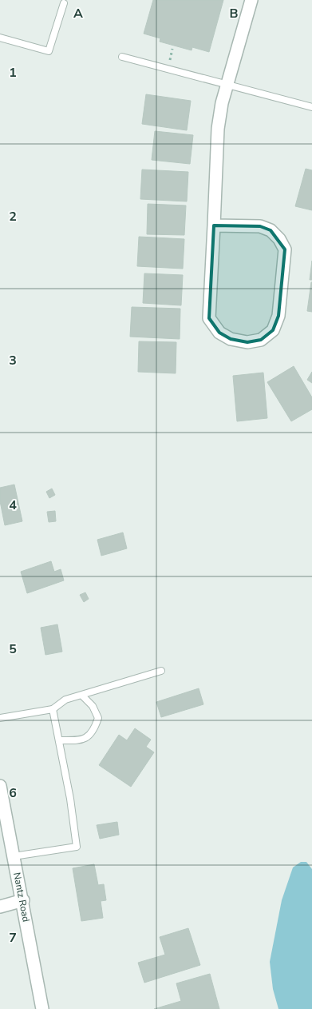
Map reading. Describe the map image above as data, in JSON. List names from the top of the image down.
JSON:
{
  "streets": {
    "street": ["Nantz Road"]
  },
  "grid": {
    "columns": ["A", "B"],
    "rows": [
      "1",
      "2",
      "3",
      "4",
      "5",
      "6",
      "7"
    ]
  }
}
